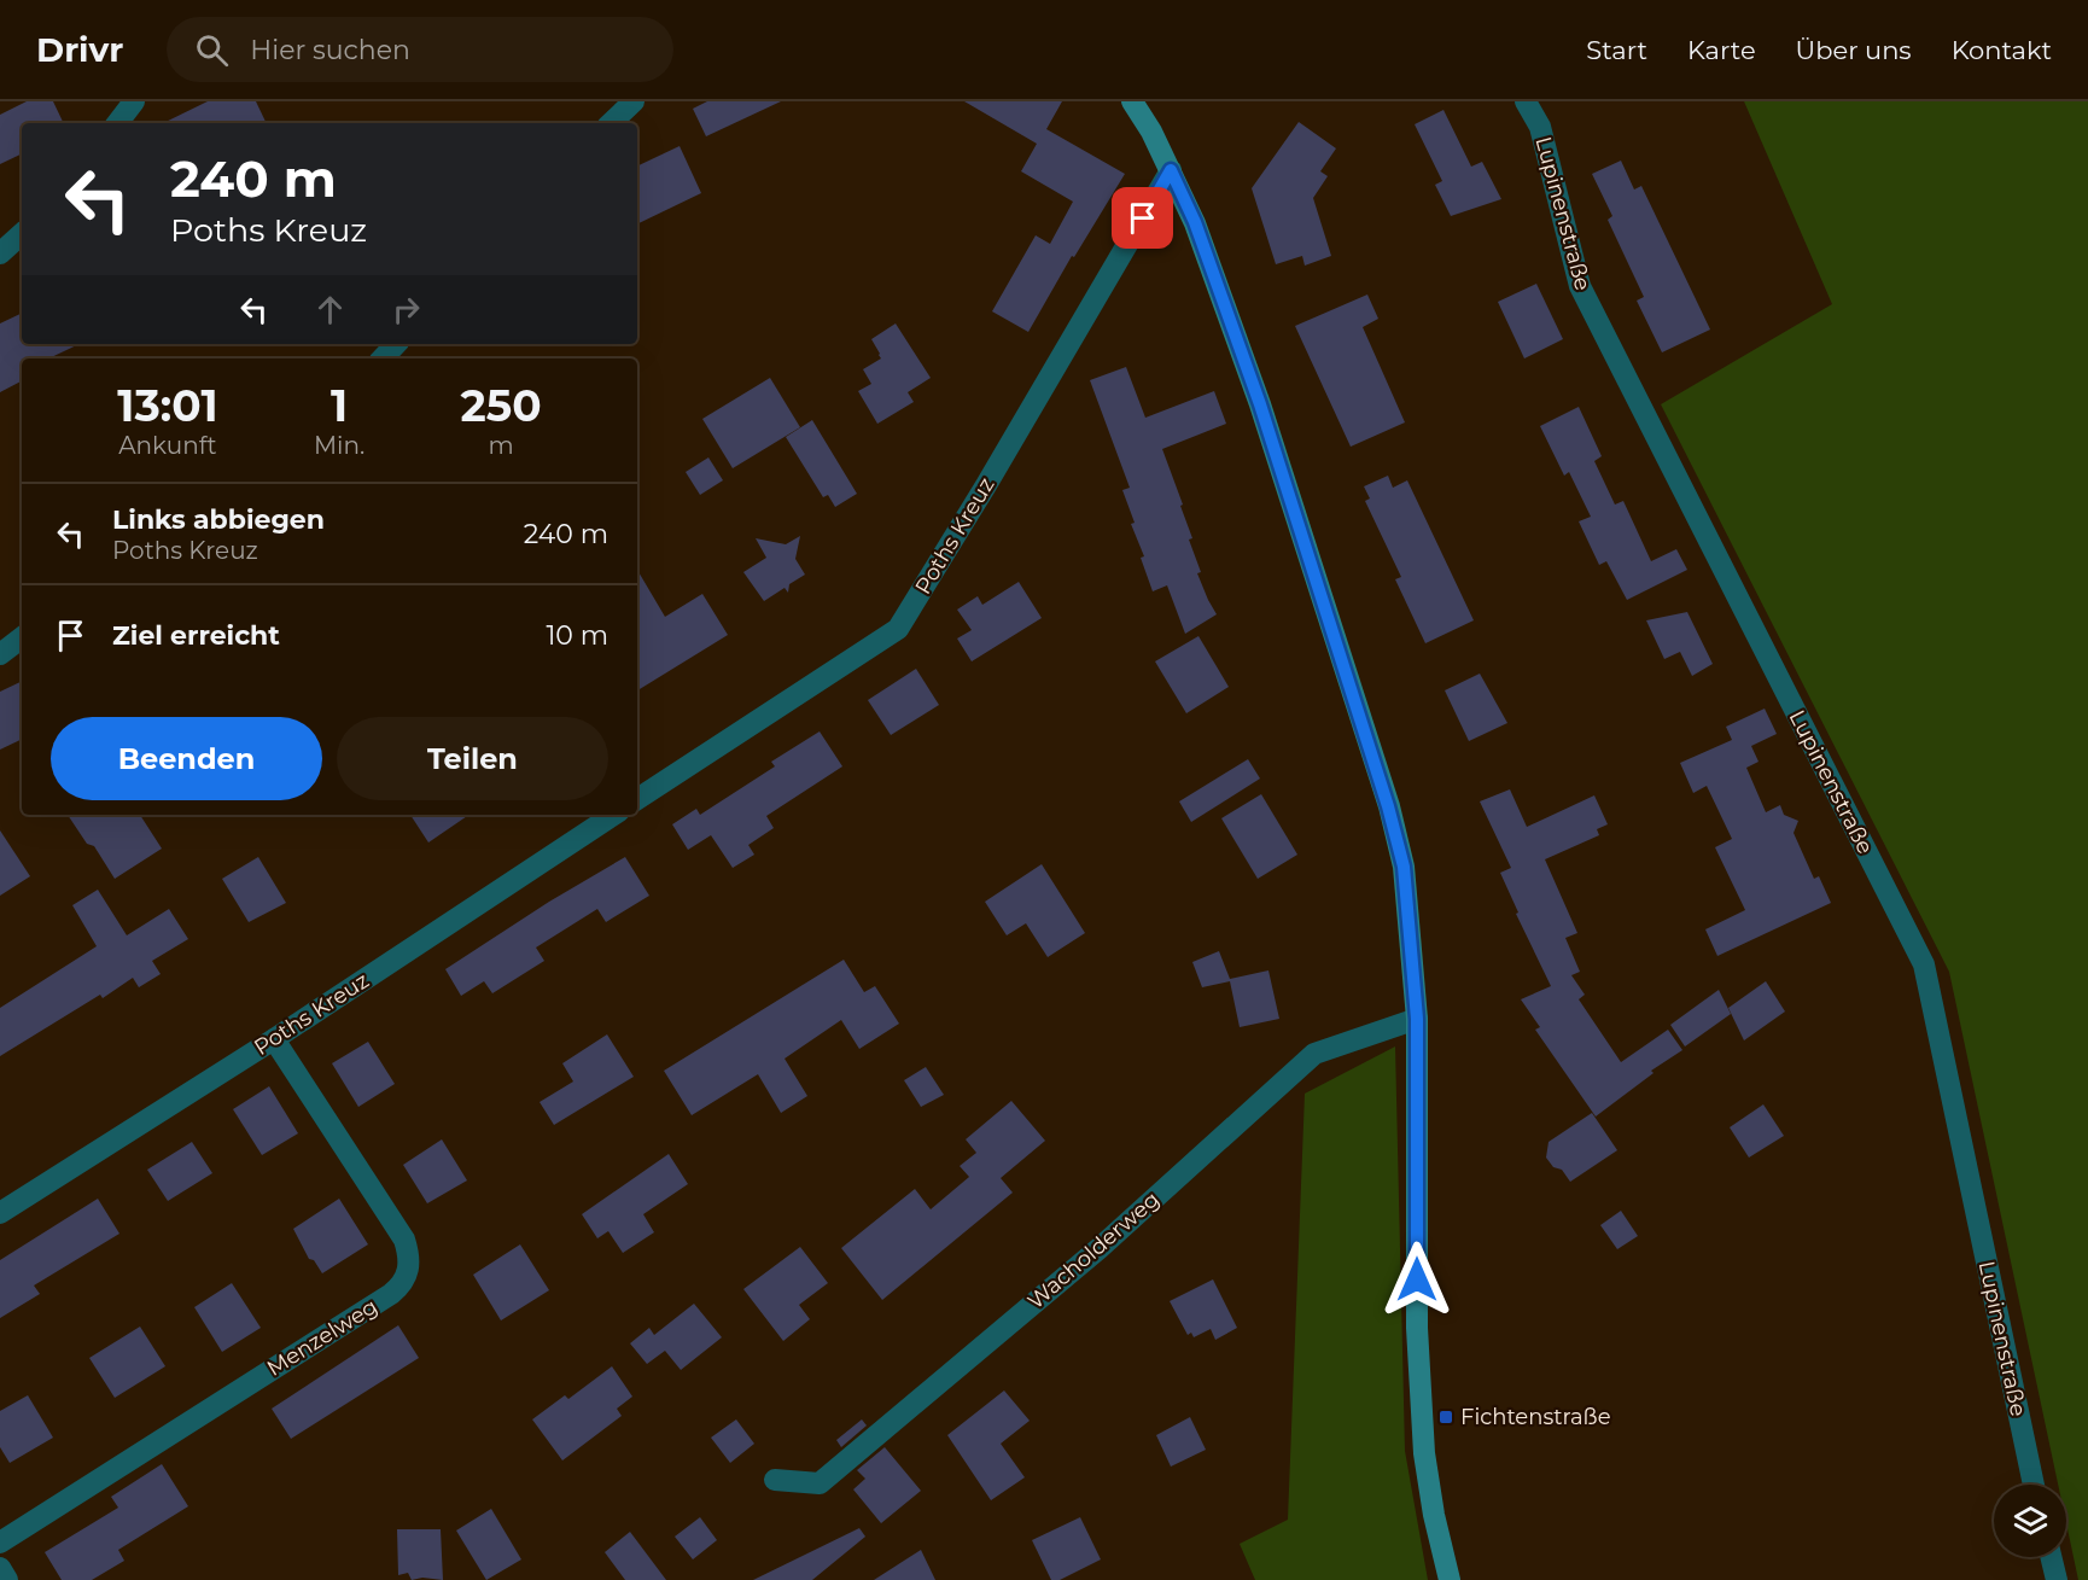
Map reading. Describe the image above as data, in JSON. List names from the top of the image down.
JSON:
{
  "streets": {
    "street": [
      "Lupinenstraße",
      "Poths Kreuz",
      "Wacholderweg",
      "Menzelweg"
    ]
  },
  "crossings": [
    ["Poths Kreuz", "Menzelweg"]
  ],
  "places": {
    "transit": ["Fichtenstraße"]
  },
  "page": {
    "header": "Drivr",
    "search": "Hier suchen",
    "nav": [
      "Start",
      "Karte",
      "Über uns",
      "Kontakt"
    ],
    "turn": ["240 m", "Poths Kreuz"],
    "eta": [
      "13:01",
      "Ankunft",
      "1",
      "Min.",
      "250",
      "m"
    ],
    "list": [
      {
        "name": "Links abbiegen",
        "note": "Poths Kreuz",
        "value": "240 m"
      },
      {
        "name": "Ziel erreicht",
        "value": "10 m"
      }
    ],
    "buttons": ["Beenden", "Teilen"]
  }
}
